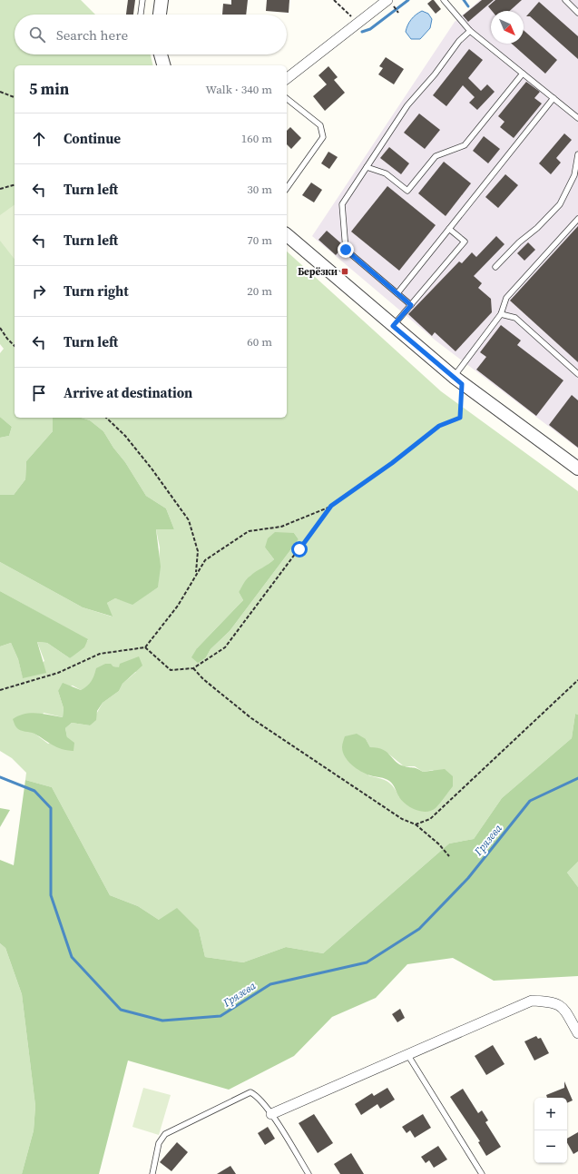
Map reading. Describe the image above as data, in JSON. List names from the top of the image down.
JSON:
{
  "water": ["Грязева"],
  "places": {
    "transit": ["Берёзки"]
  },
  "north": "bottom right",
  "page": {
    "search": "Search here",
    "heading": ["5 min", "Walk · 340 m"],
    "list": [
      ["Continue", "160 m"],
      ["Turn left", "30 m"],
      ["Turn left", "70 m"],
      ["Turn right", "20 m"],
      ["Turn left", "60 m"],
      "Arrive at destination"
    ],
    "map_buttons": ["+", "−"]
  }
}
